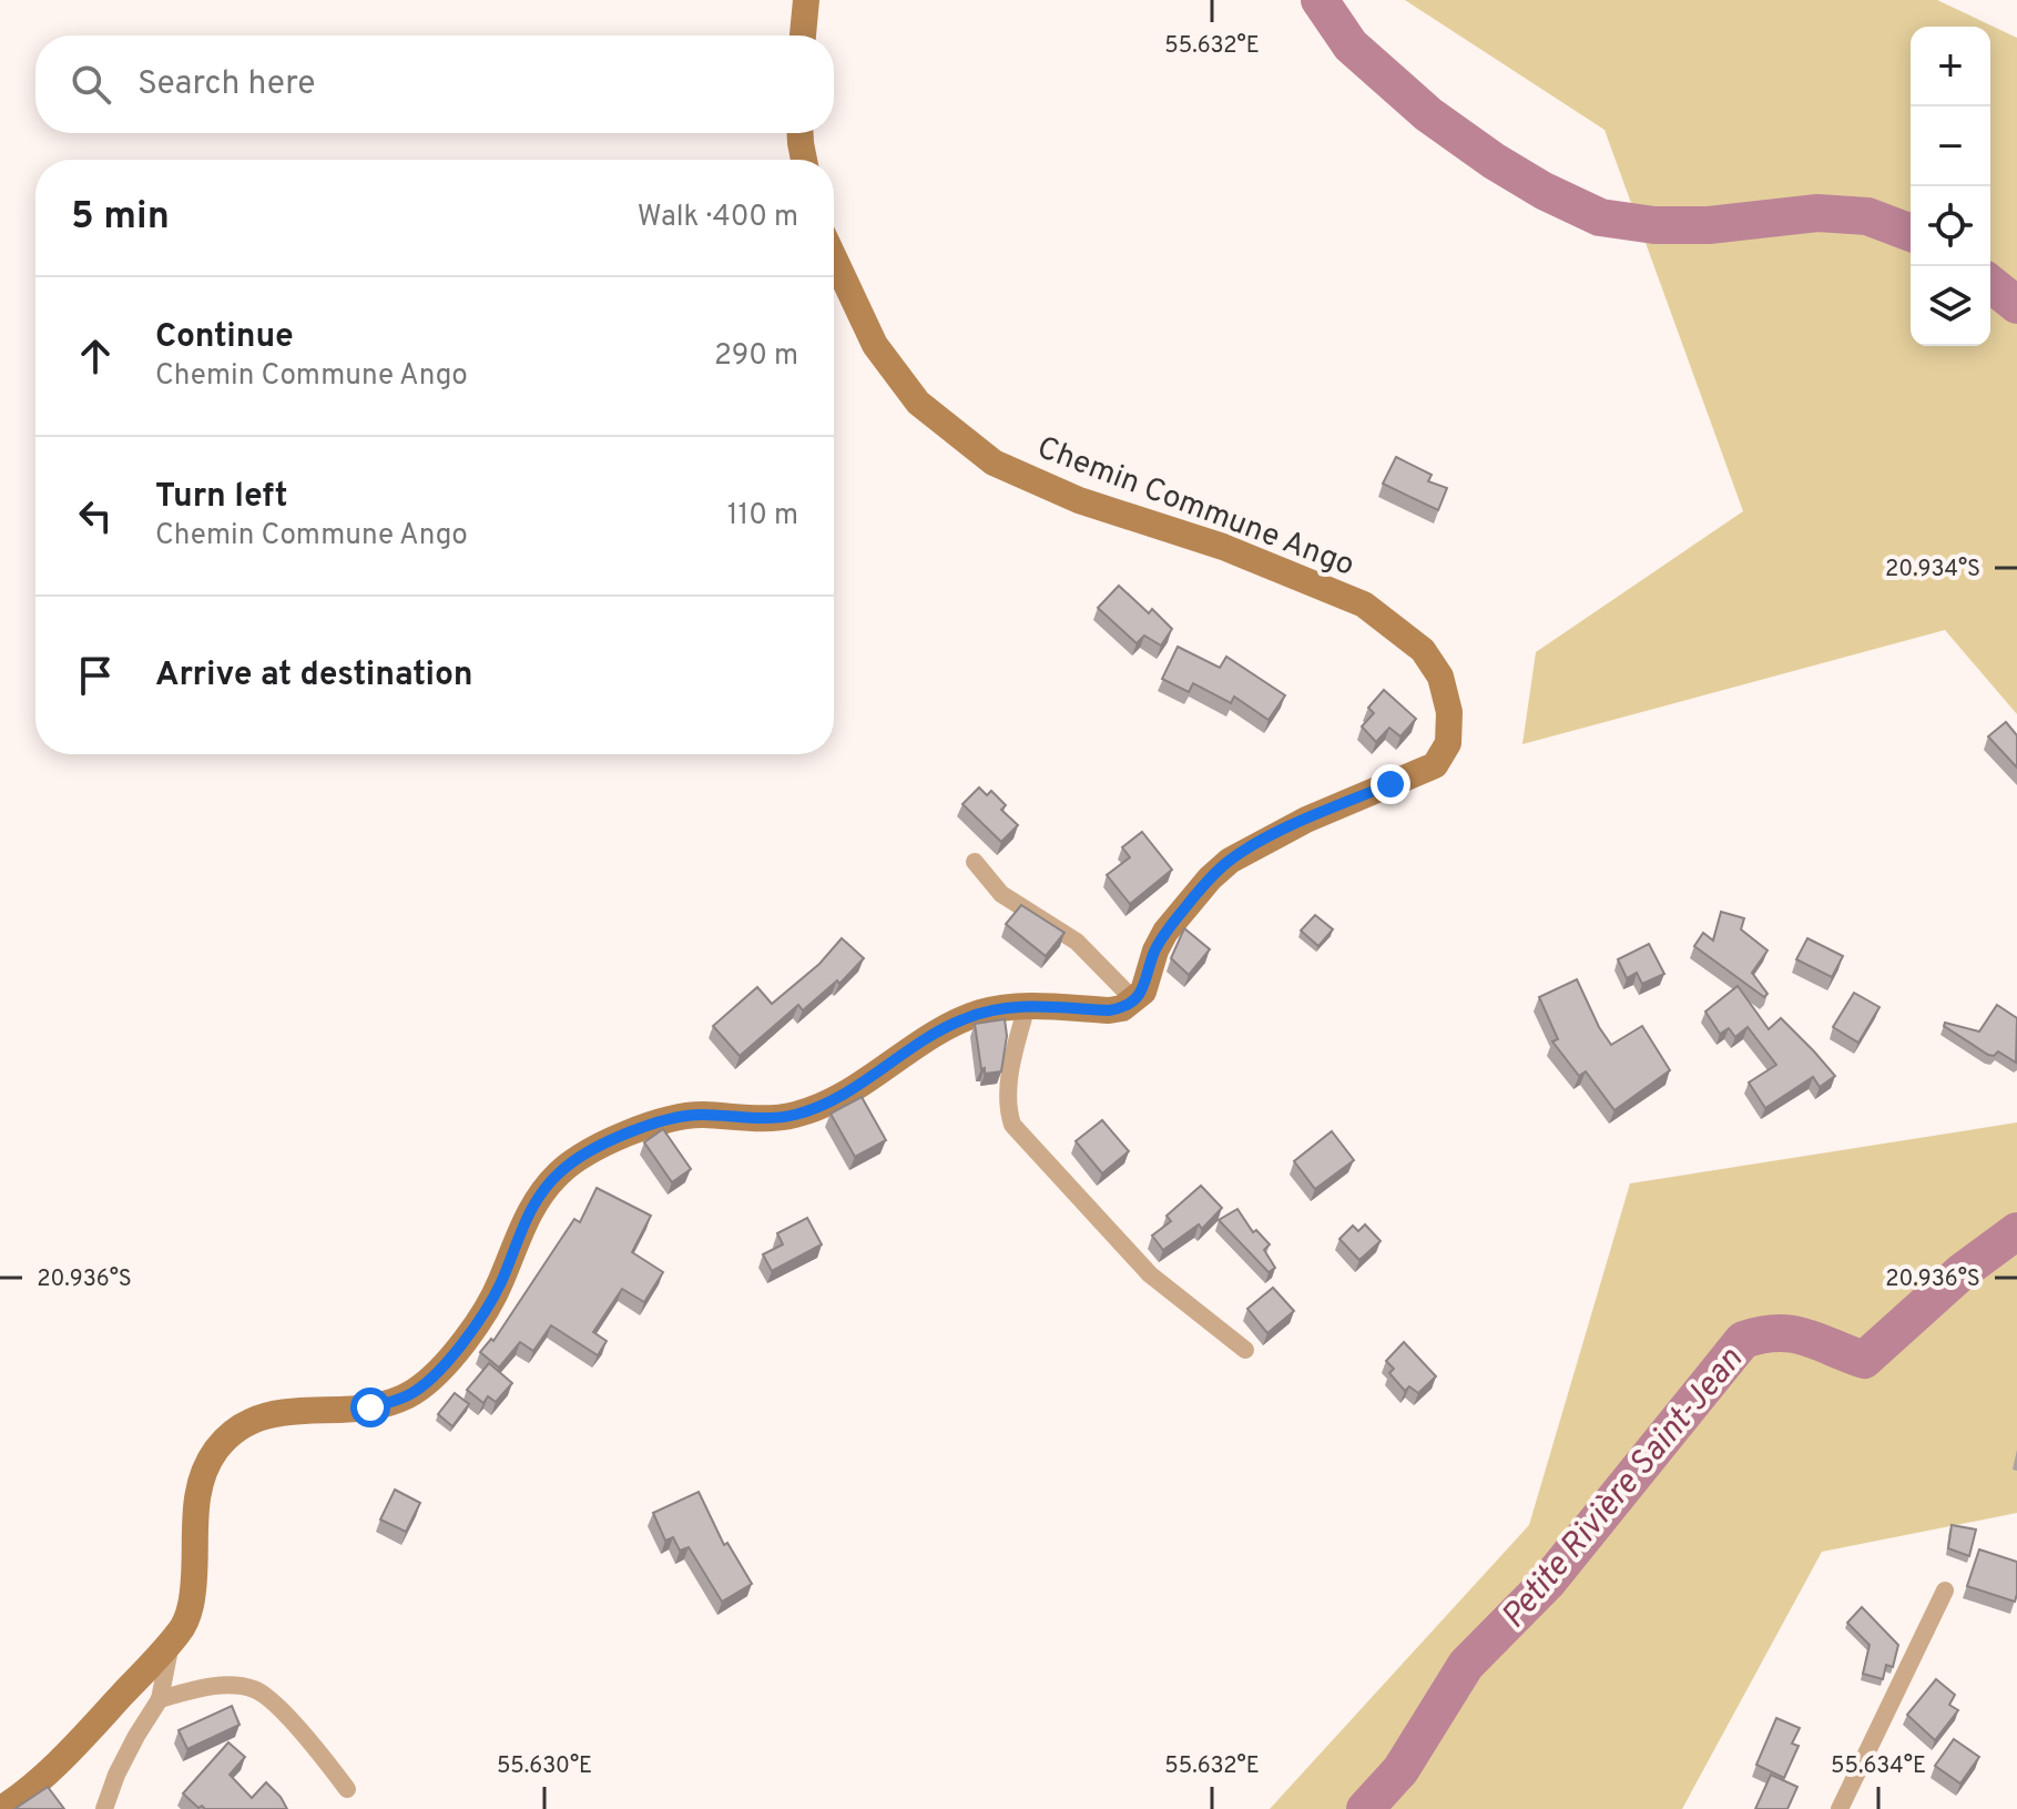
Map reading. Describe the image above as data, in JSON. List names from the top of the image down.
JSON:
{
  "streets": {
    "street": ["Chemin Commune Ango"]
  },
  "water": ["Petite Rivière Saint-Jean"],
  "page": {
    "map_buttons": ["+", "−"],
    "search": "Search here",
    "heading": ["5 min", "Walk · 400 m"],
    "list": [
      ["Continue", "Chemin Commune Ango", "290 m"],
      ["Turn left", "Chemin Commune Ango", "110 m"],
      "Arrive at destination"
    ]
  },
  "coordinates": [
    "55.632°E",
    "20.934°S",
    "20.936°S",
    "55.630°E",
    "55.634°E"
  ]
}
